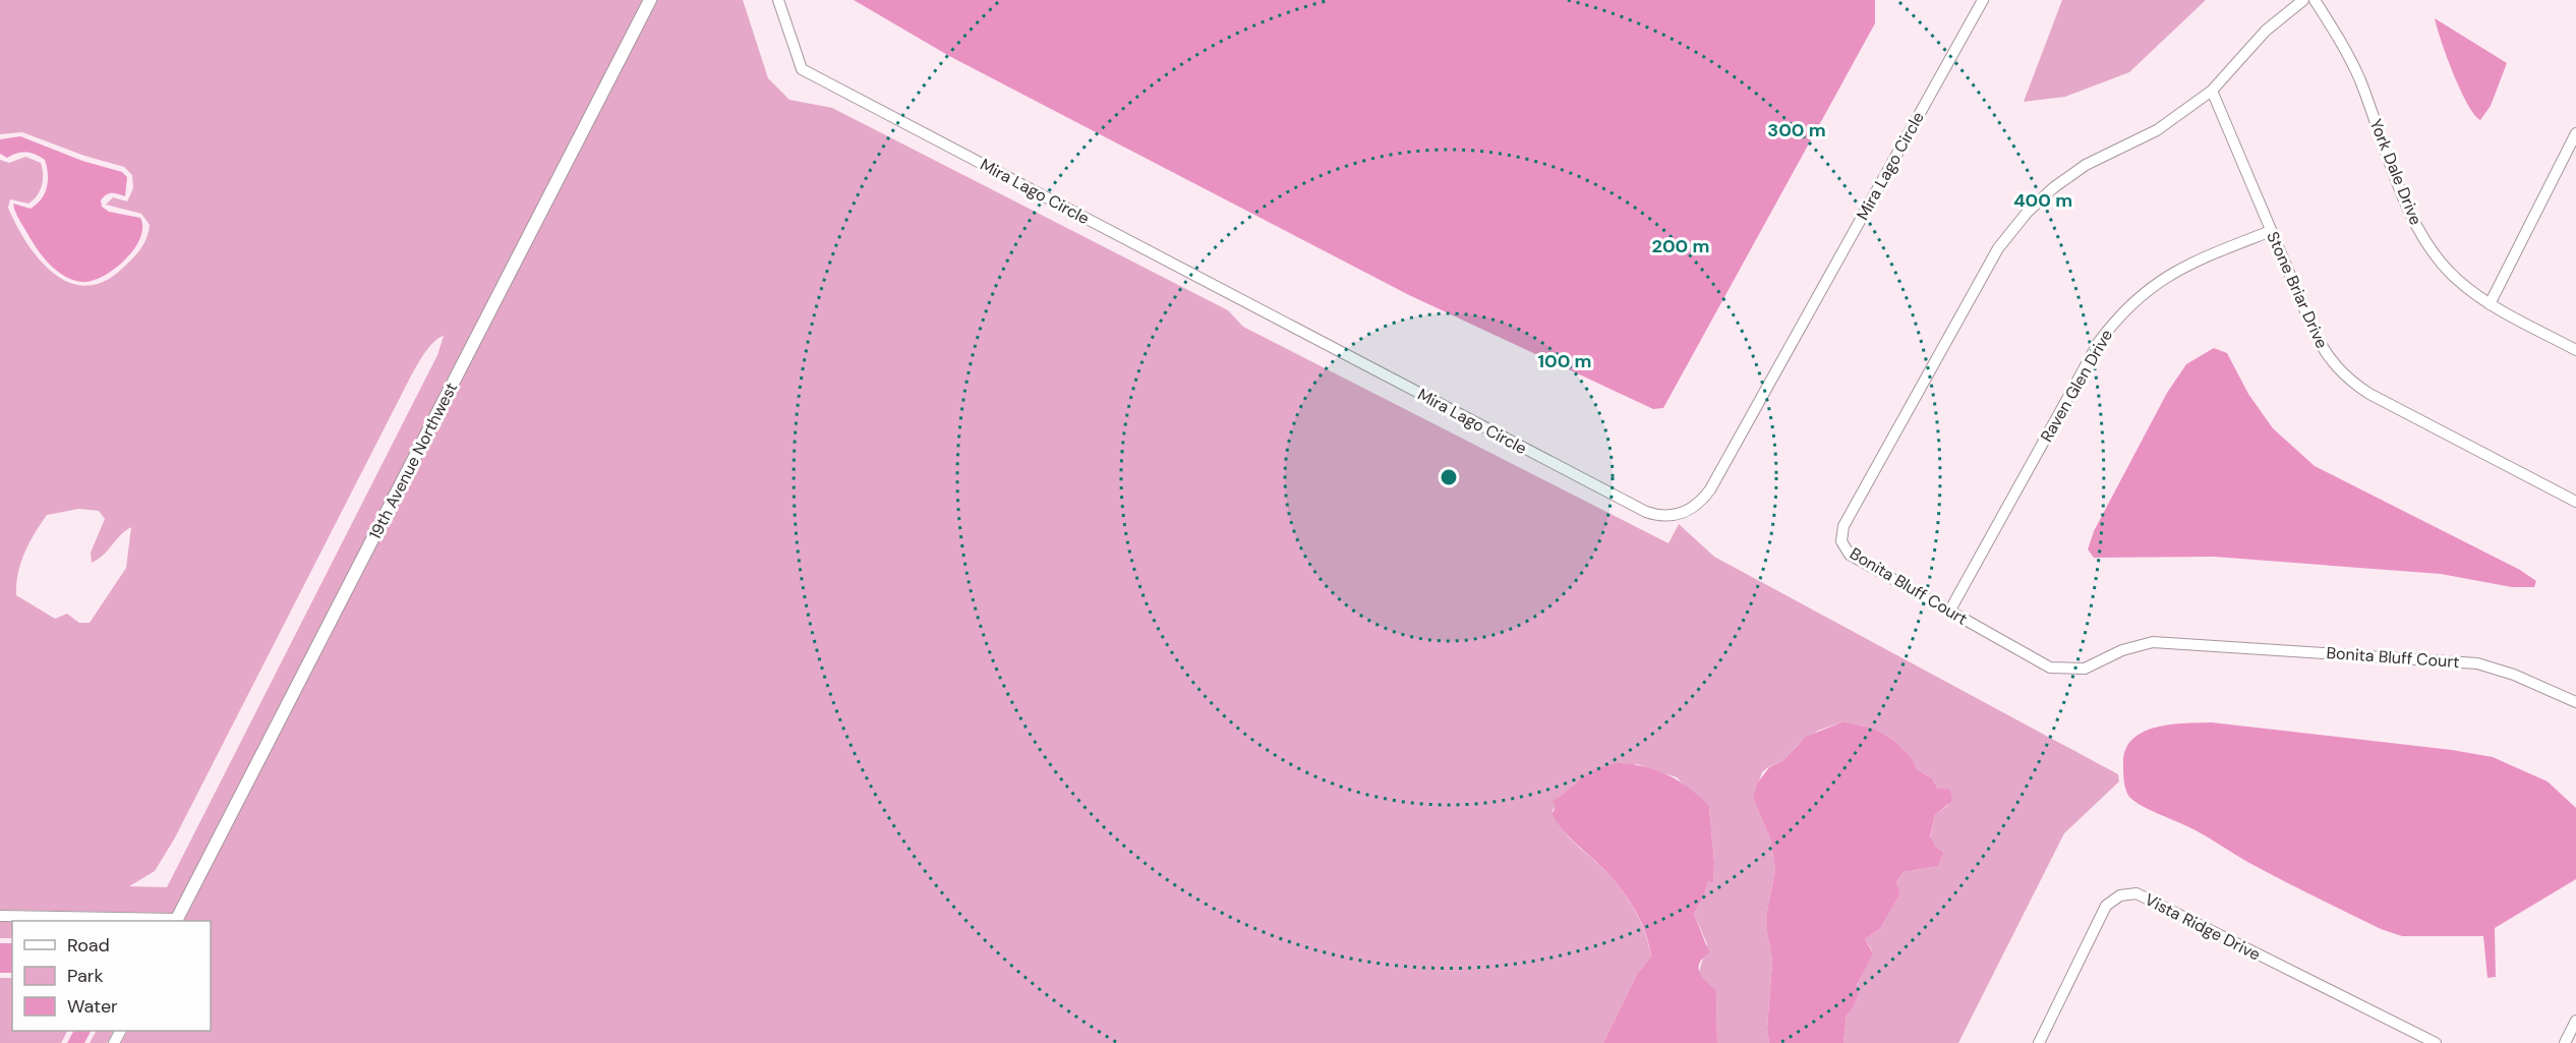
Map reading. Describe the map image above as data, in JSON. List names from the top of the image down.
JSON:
{
  "streets": {
    "street": [
      "Mira Lago Circle",
      "York Dale Drive",
      "Stone Briar Drive",
      "Raven Glen Drive",
      "19th Avenue Northwest",
      "Bonita Bluff Court",
      "Vista Ridge Drive"
    ]
  },
  "crossings": [
    ["Stone Briar Drive", "Raven Glen Drive"],
    ["Stone Briar Drive", "Bonita Bluff Court"],
    ["Raven Glen Drive", "Bonita Bluff Court"]
  ],
  "legend": ["Road", "Park", "Water"],
  "rings": [
    "300 m",
    "400 m",
    "200 m",
    "100 m"
  ]
}
